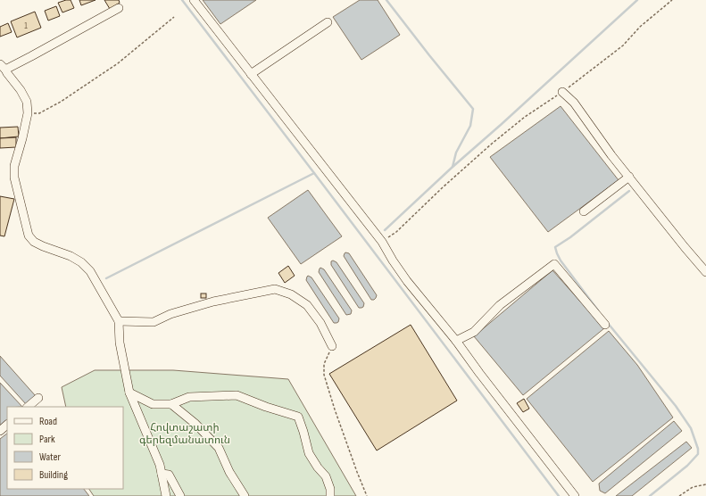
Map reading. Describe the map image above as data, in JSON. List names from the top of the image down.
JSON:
{
  "parks": ["Հովտաշատի գերեզմանատուն"],
  "house_numbers": ["1"],
  "legend": [
    "Road",
    "Park",
    "Water",
    "Building"
  ]
}
